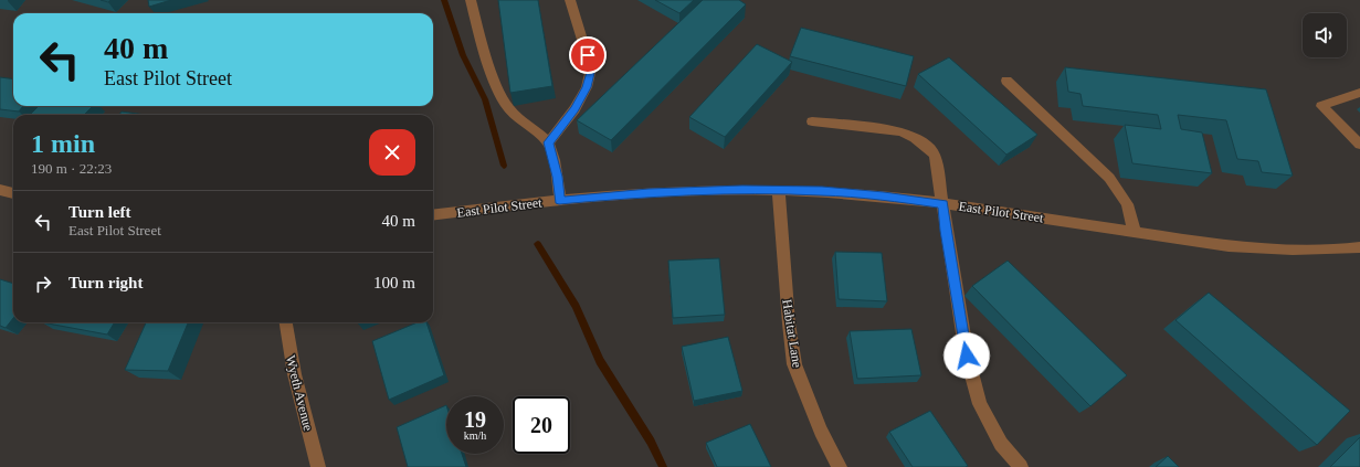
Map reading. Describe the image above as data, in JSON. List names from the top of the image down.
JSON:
{
  "streets": {
    "street": ["East Pilot Street", "Habitat Lane", "Wyeth Avenue"]
  },
  "crossings": [
    ["East Pilot Street", "Habitat Lane"]
  ],
  "page": {
    "turn": ["40 m", "East Pilot Street"],
    "heading": ["1 min", "190 m · 22:23"],
    "list": [
      {
        "name": "Turn left",
        "note": "East Pilot Street",
        "value": "40 m"
      },
      {
        "name": "Turn right",
        "value": "100 m"
      }
    ],
    "speed": "19 km/h",
    "limit": "20"
  }
}
